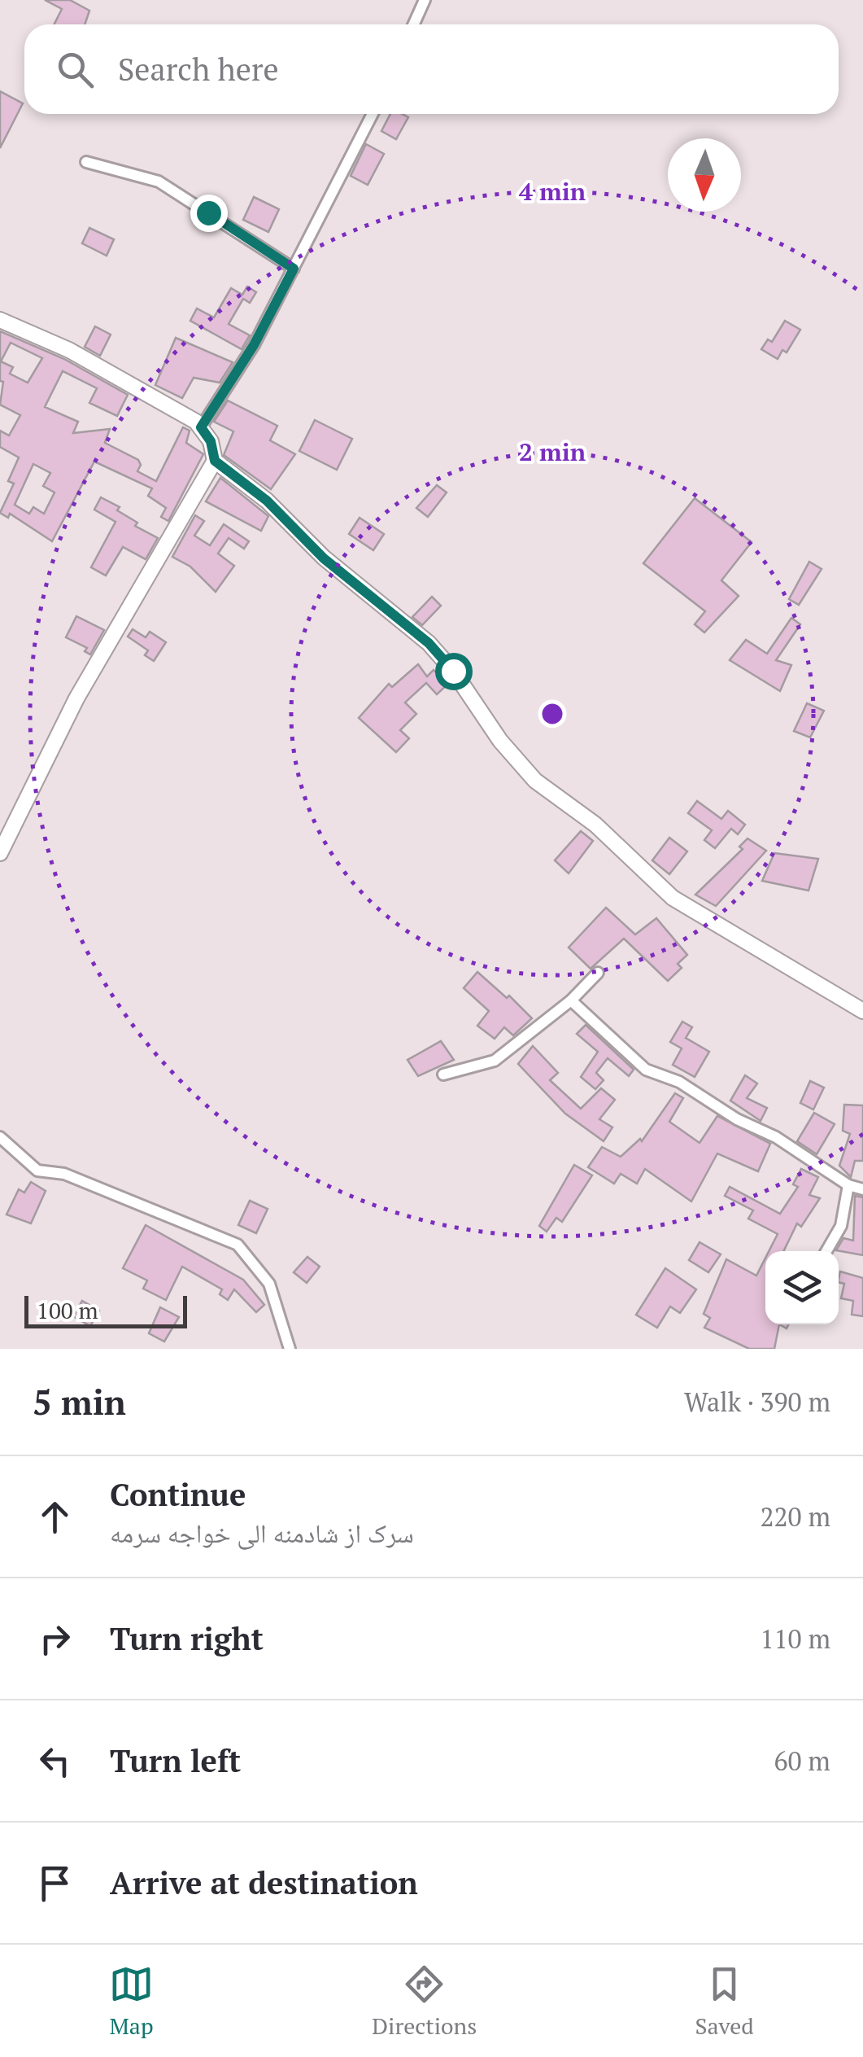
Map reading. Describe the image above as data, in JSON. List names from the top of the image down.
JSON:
{
  "scale_bar": "100 m",
  "north": "bottom",
  "page": {
    "search": "Search here",
    "scale": "100 m",
    "heading": ["5 min", "Walk · 390 m"],
    "list": [
      ["Continue", "سرک از شادمنه الی خواجه سرمه", "220 m"],
      ["Turn right", "110 m"],
      ["Turn left", "60 m"],
      "Arrive at destination"
    ],
    "nav": ["Map", "Directions", "Saved"]
  },
  "rings": ["4 min", "2 min"]
}
